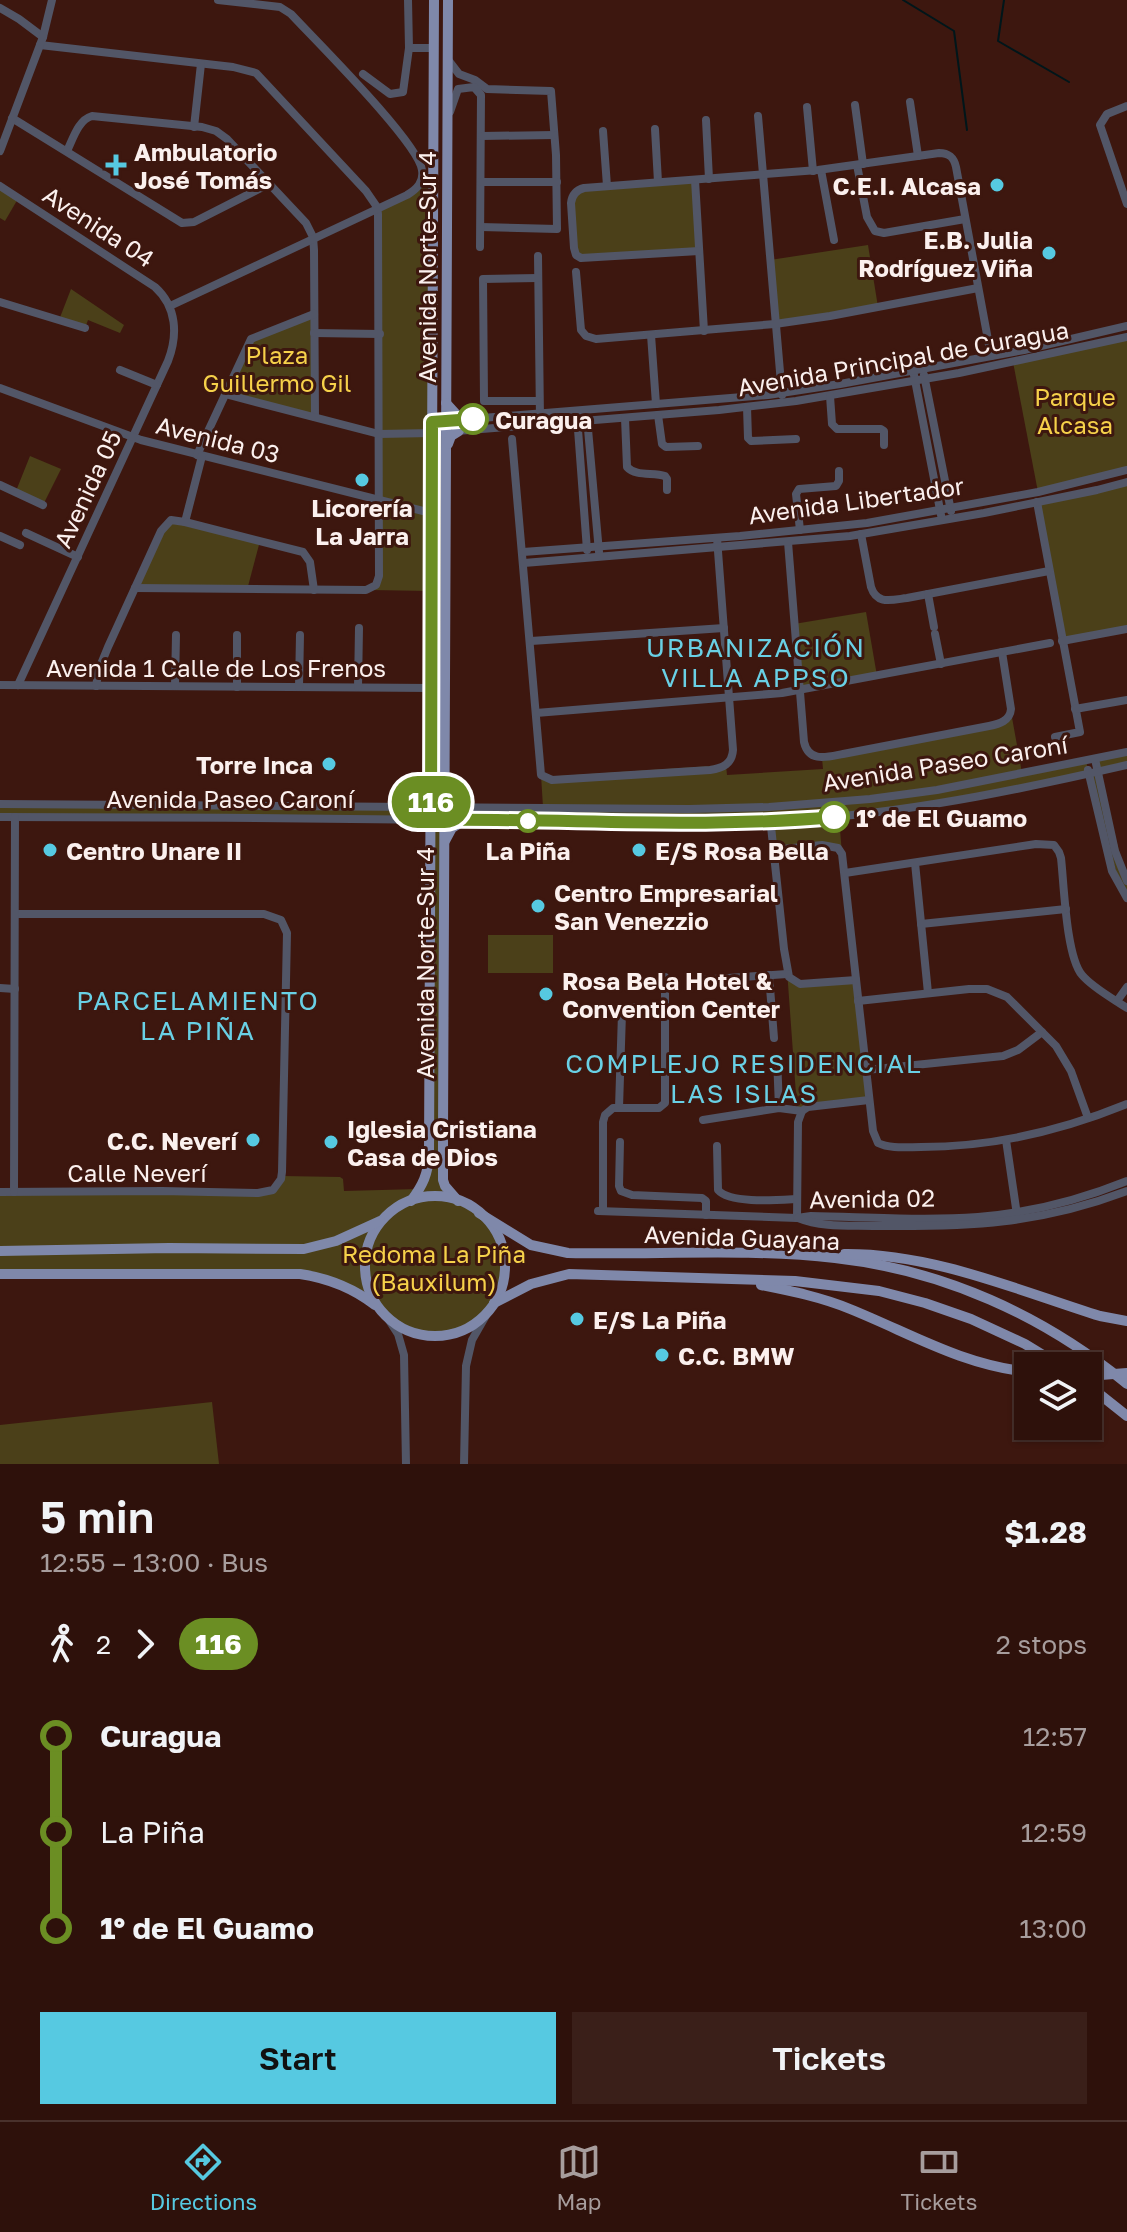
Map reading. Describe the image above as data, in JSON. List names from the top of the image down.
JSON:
{
  "streets": {
    "main road": ["Avenida Norte-Sur 4", "Avenida Guayana"],
    "street": [
      "Avenida 04",
      "Avenida Principal de Curagua",
      "Avenida 03",
      "Avenida 05",
      "Avenida Libertador",
      "Avenida 1 Calle de Los Frenos",
      "Avenida Paseo Caroní",
      "Calle Neverí",
      "Avenida 02"
    ]
  },
  "crossings": [
    ["Avenida 04", "Avenida 05"],
    ["Avenida Norte-Sur 4", "Avenida Principal de Curagua"],
    ["Avenida Norte-Sur 4", "Avenida 03"],
    ["Avenida Norte-Sur 4", "Avenida 1 Calle de Los Frenos"],
    ["Avenida Norte-Sur 4", "Avenida Paseo Caroní"],
    ["Avenida Norte-Sur 4", "Avenida Guayana"],
    ["Avenida 03", "Avenida 05"],
    ["Avenida 05", "Avenida 1 Calle de Los Frenos"]
  ],
  "districts": ["URBANIZACIÓN VILLA APPSO", "PARCELAMIENTO LA PIÑA", "COMPLEJO RESIDENCIAL LAS ISLAS"],
  "parks": ["Plaza Guillermo Gil", "Parque Alcasa", "Redoma La Piña (Bauxilum)"],
  "places": {
    "health": ["Ambulatorio José Tomás"],
    "other": [
      "C.E.I. Alcasa",
      "E.B. Julia Rodríguez Viña",
      "Curagua",
      "Licorería La Jarra",
      "Torre Inca",
      "1° de El Guamo",
      "La Piña",
      "Centro Unare II",
      "E/S Rosa Bella",
      "Centro Empresarial San Venezzio",
      "Rosa Bela Hotel & Convention Center",
      "C.C. Neverí",
      "Iglesia Cristiana Casa de Dios",
      "E/S La Piña",
      "C.C. BMW"
    ]
  },
  "lines": ["bus line 116"],
  "page": {
    "on_map": "116",
    "heading": ["5 min", "12:55 – 13:00 · Bus", "$1.28"],
    "legs": ["2", "116", "2 stops"],
    "list": [
      {
        "name": "Curagua",
        "value": "12:57"
      },
      {
        "name": "La Piña",
        "value": "12:59"
      },
      {
        "name": "1° de El Guamo",
        "value": "13:00"
      }
    ],
    "buttons": ["Start", "Tickets"],
    "tabs": ["Directions", "Map", "Tickets"]
  }
}
